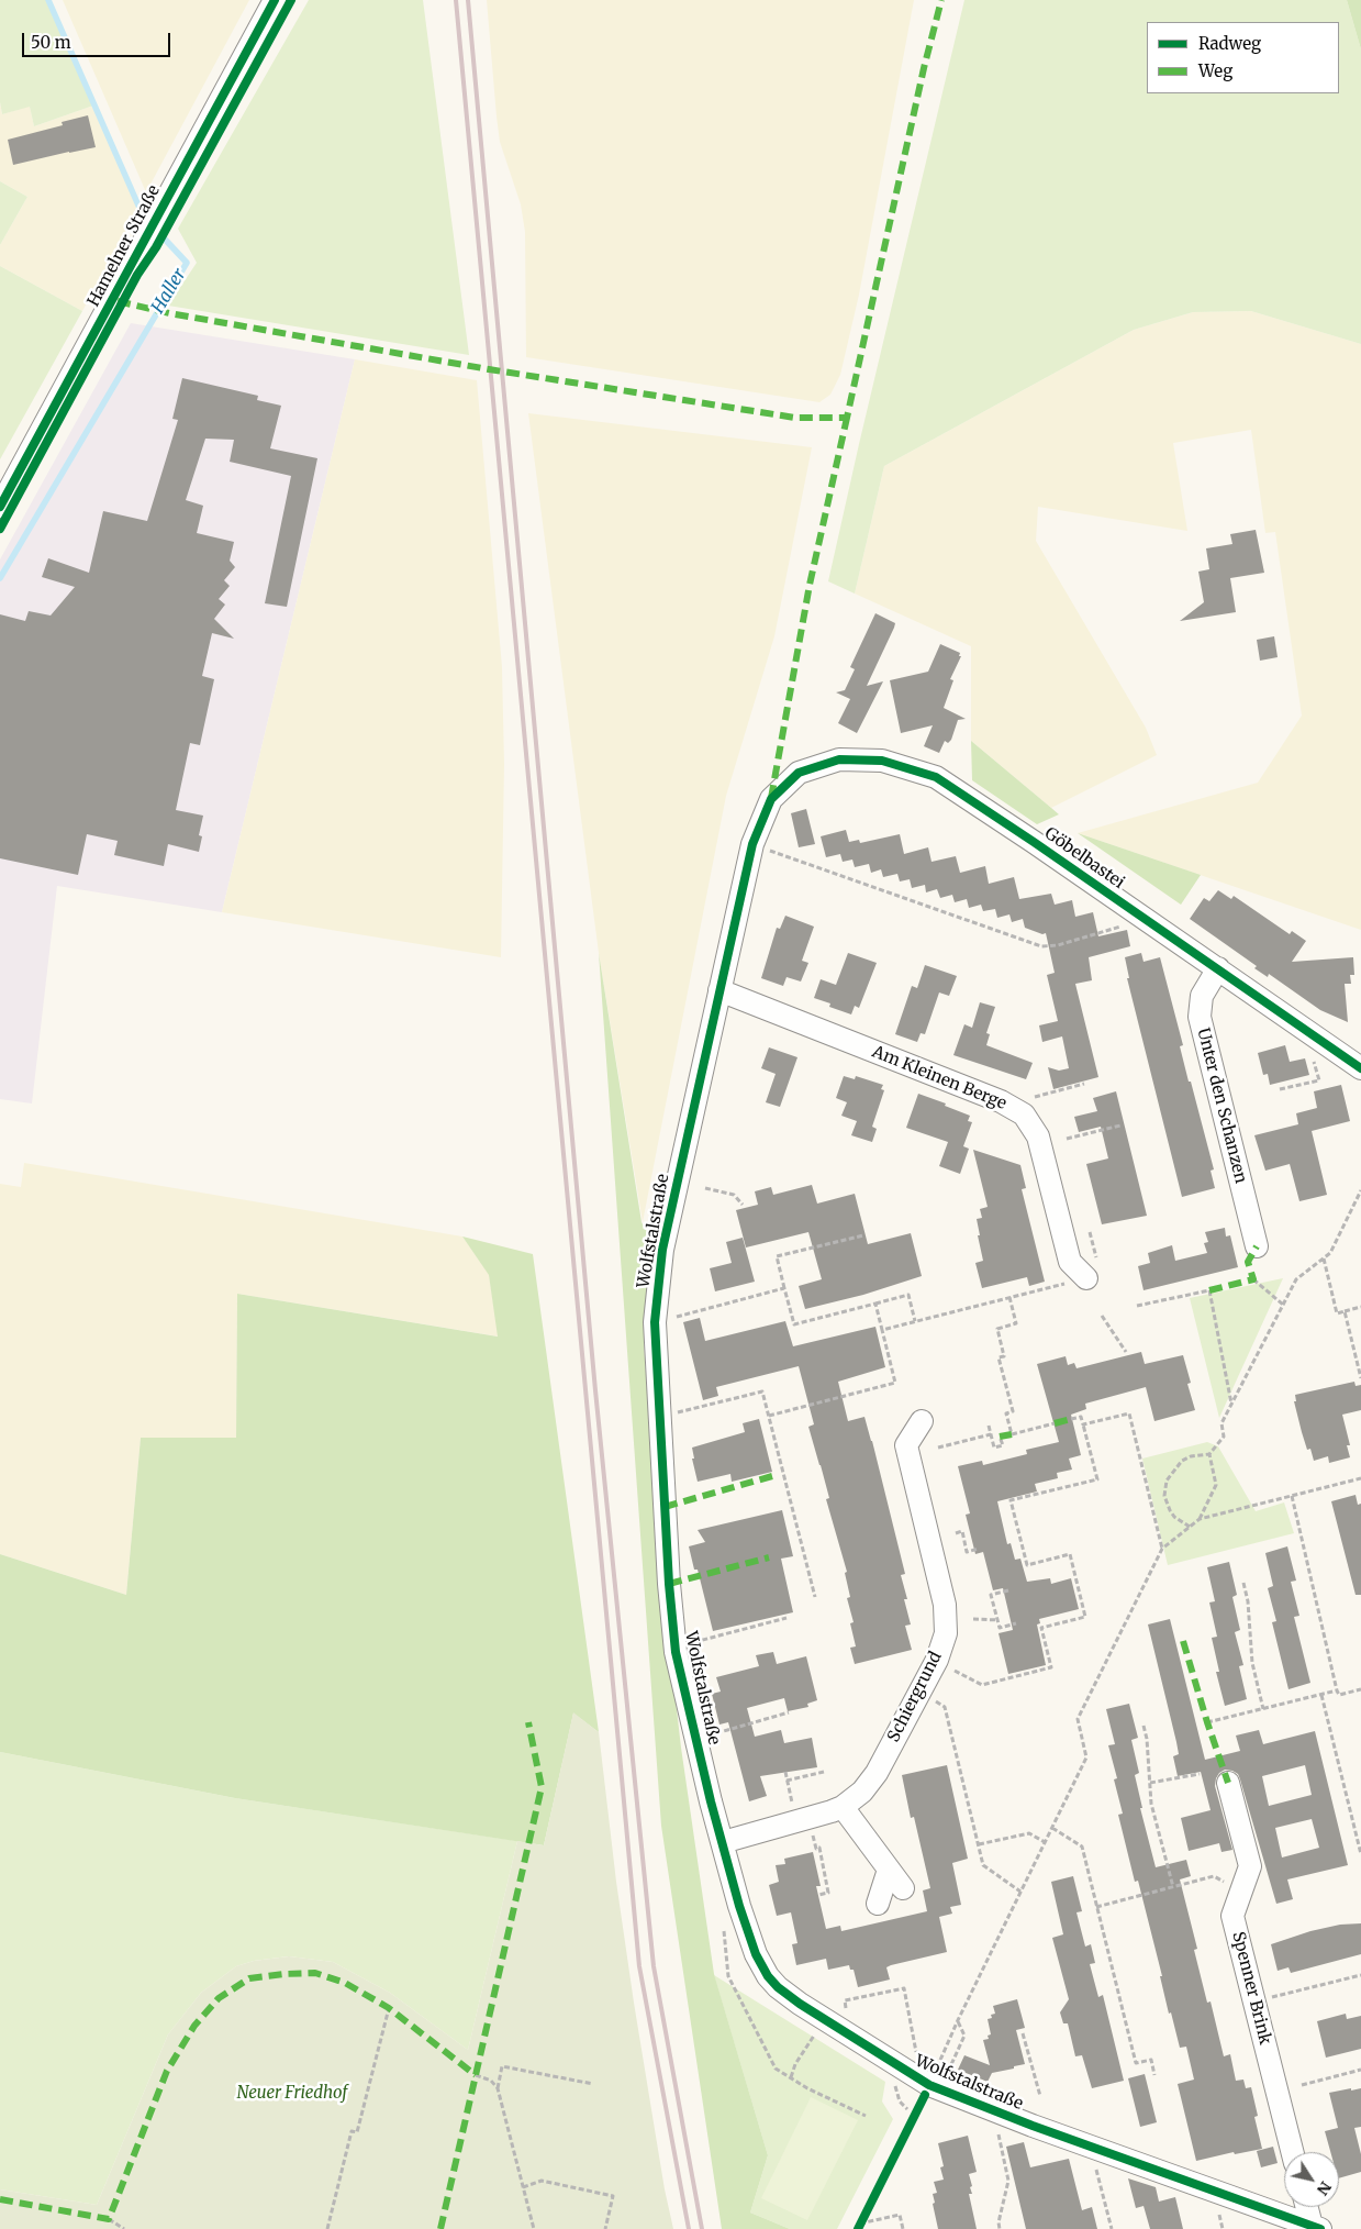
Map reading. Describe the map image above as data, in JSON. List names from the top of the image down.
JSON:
{
  "streets": {
    "street": [
      "Hamelner Straße",
      "Göbelbastei",
      "Am Kleinen Berge",
      "Unter den Schanzen",
      "Wolfstalstraße",
      "Schiergrund",
      "Spenner Brink"
    ]
  },
  "crossings": [
    ["Göbelbastei", "Unter den Schanzen"],
    ["Göbelbastei", "Wolfstalstraße"],
    ["Am Kleinen Berge", "Wolfstalstraße"],
    ["Wolfstalstraße", "Schiergrund"]
  ],
  "water": ["Haller"],
  "parks": ["Neuer Friedhof"],
  "legend": ["Radweg", "Weg"],
  "scale_bar": "50 m",
  "north": "bottom right"
}
